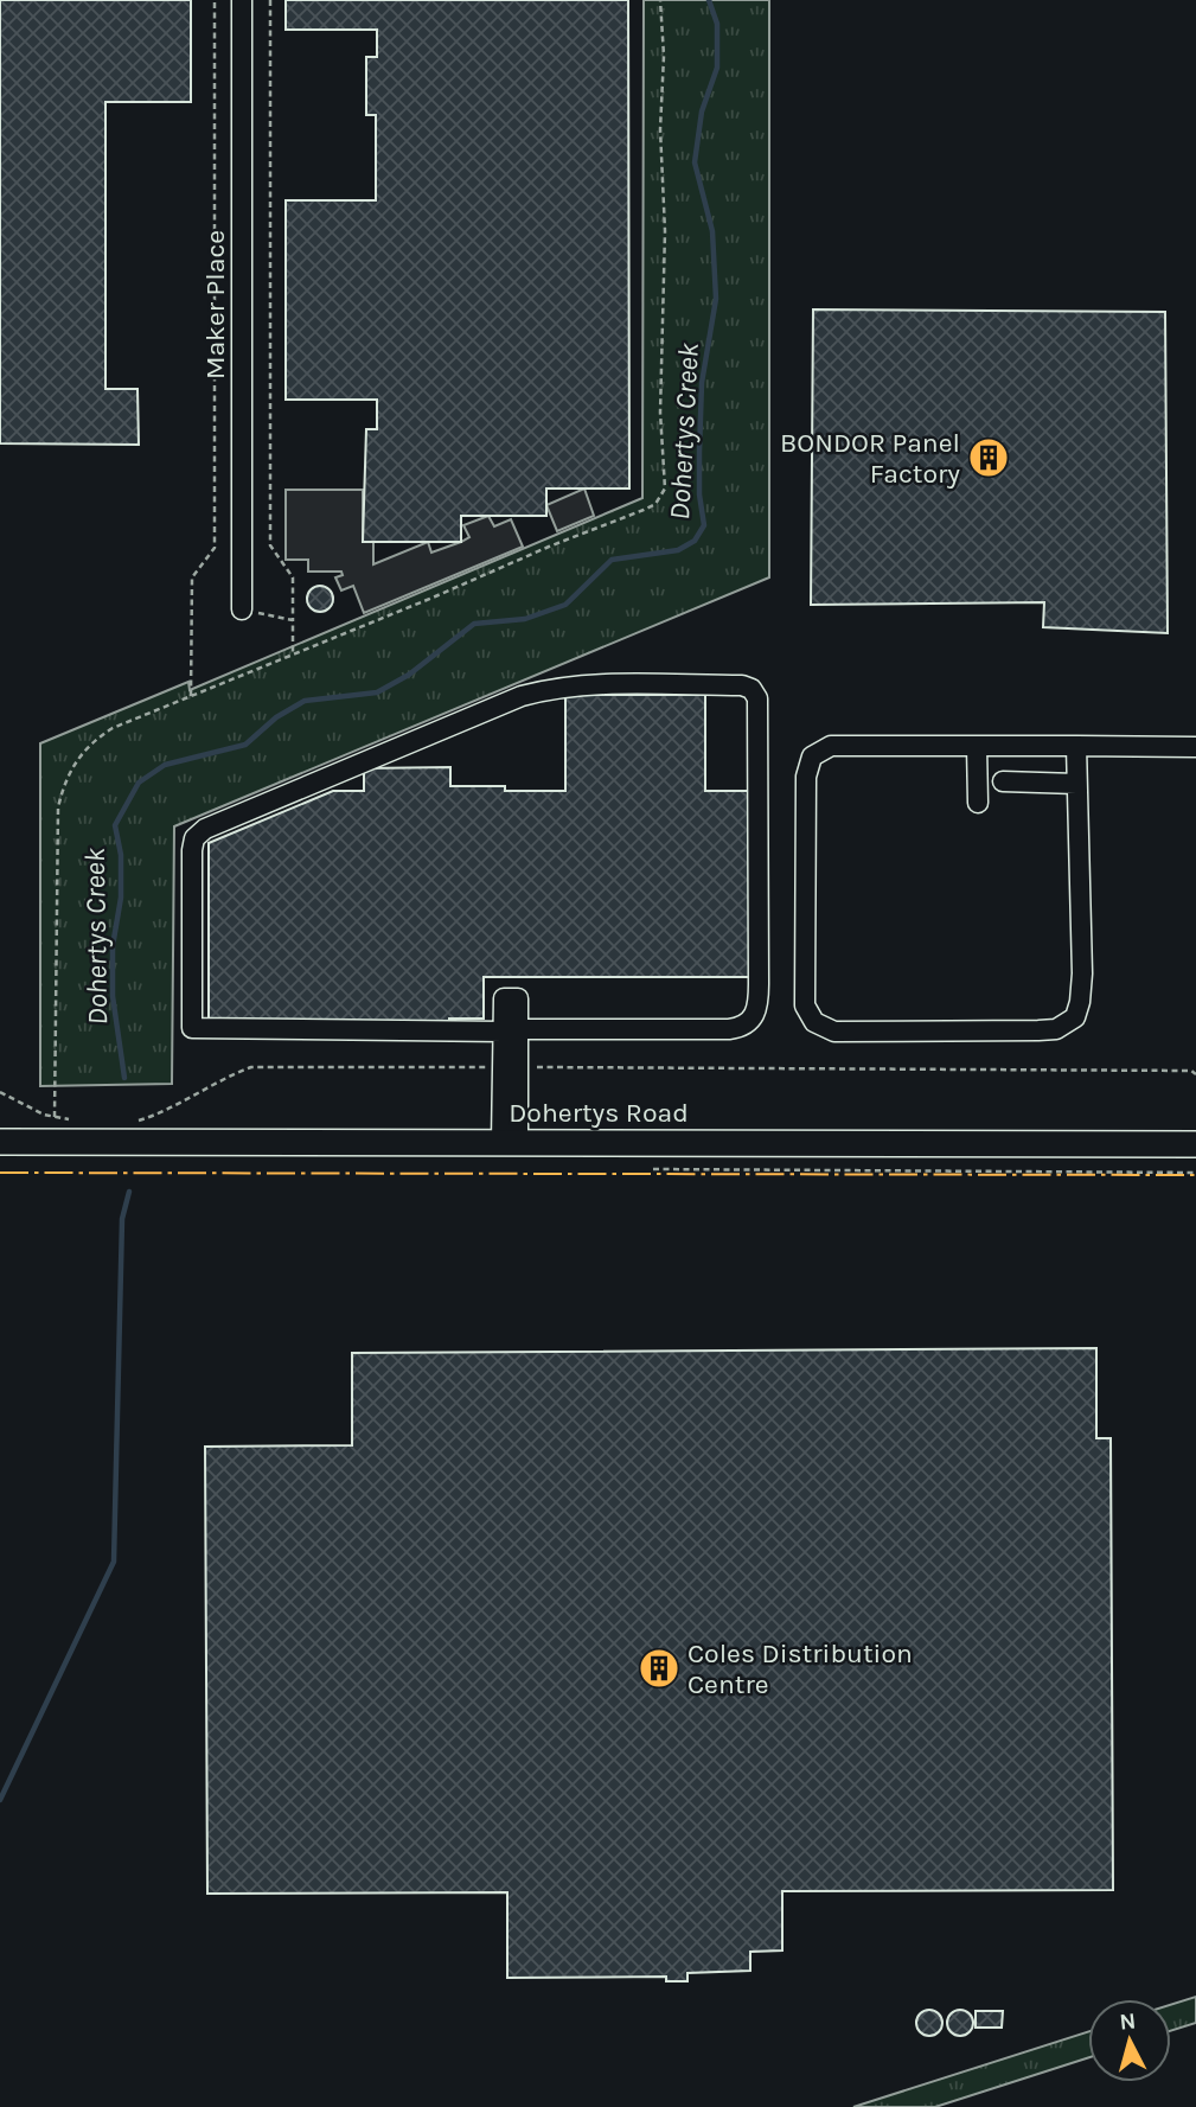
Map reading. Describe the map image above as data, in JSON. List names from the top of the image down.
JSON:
{
  "streets": {
    "main road": ["Dohertys Road"],
    "street": ["Maker Place"]
  },
  "water": ["Dohertys Creek"],
  "places": {
    "building": ["BONDOR Panel Factory", "Coles Distribution Centre"]
  },
  "north": "top"
}
